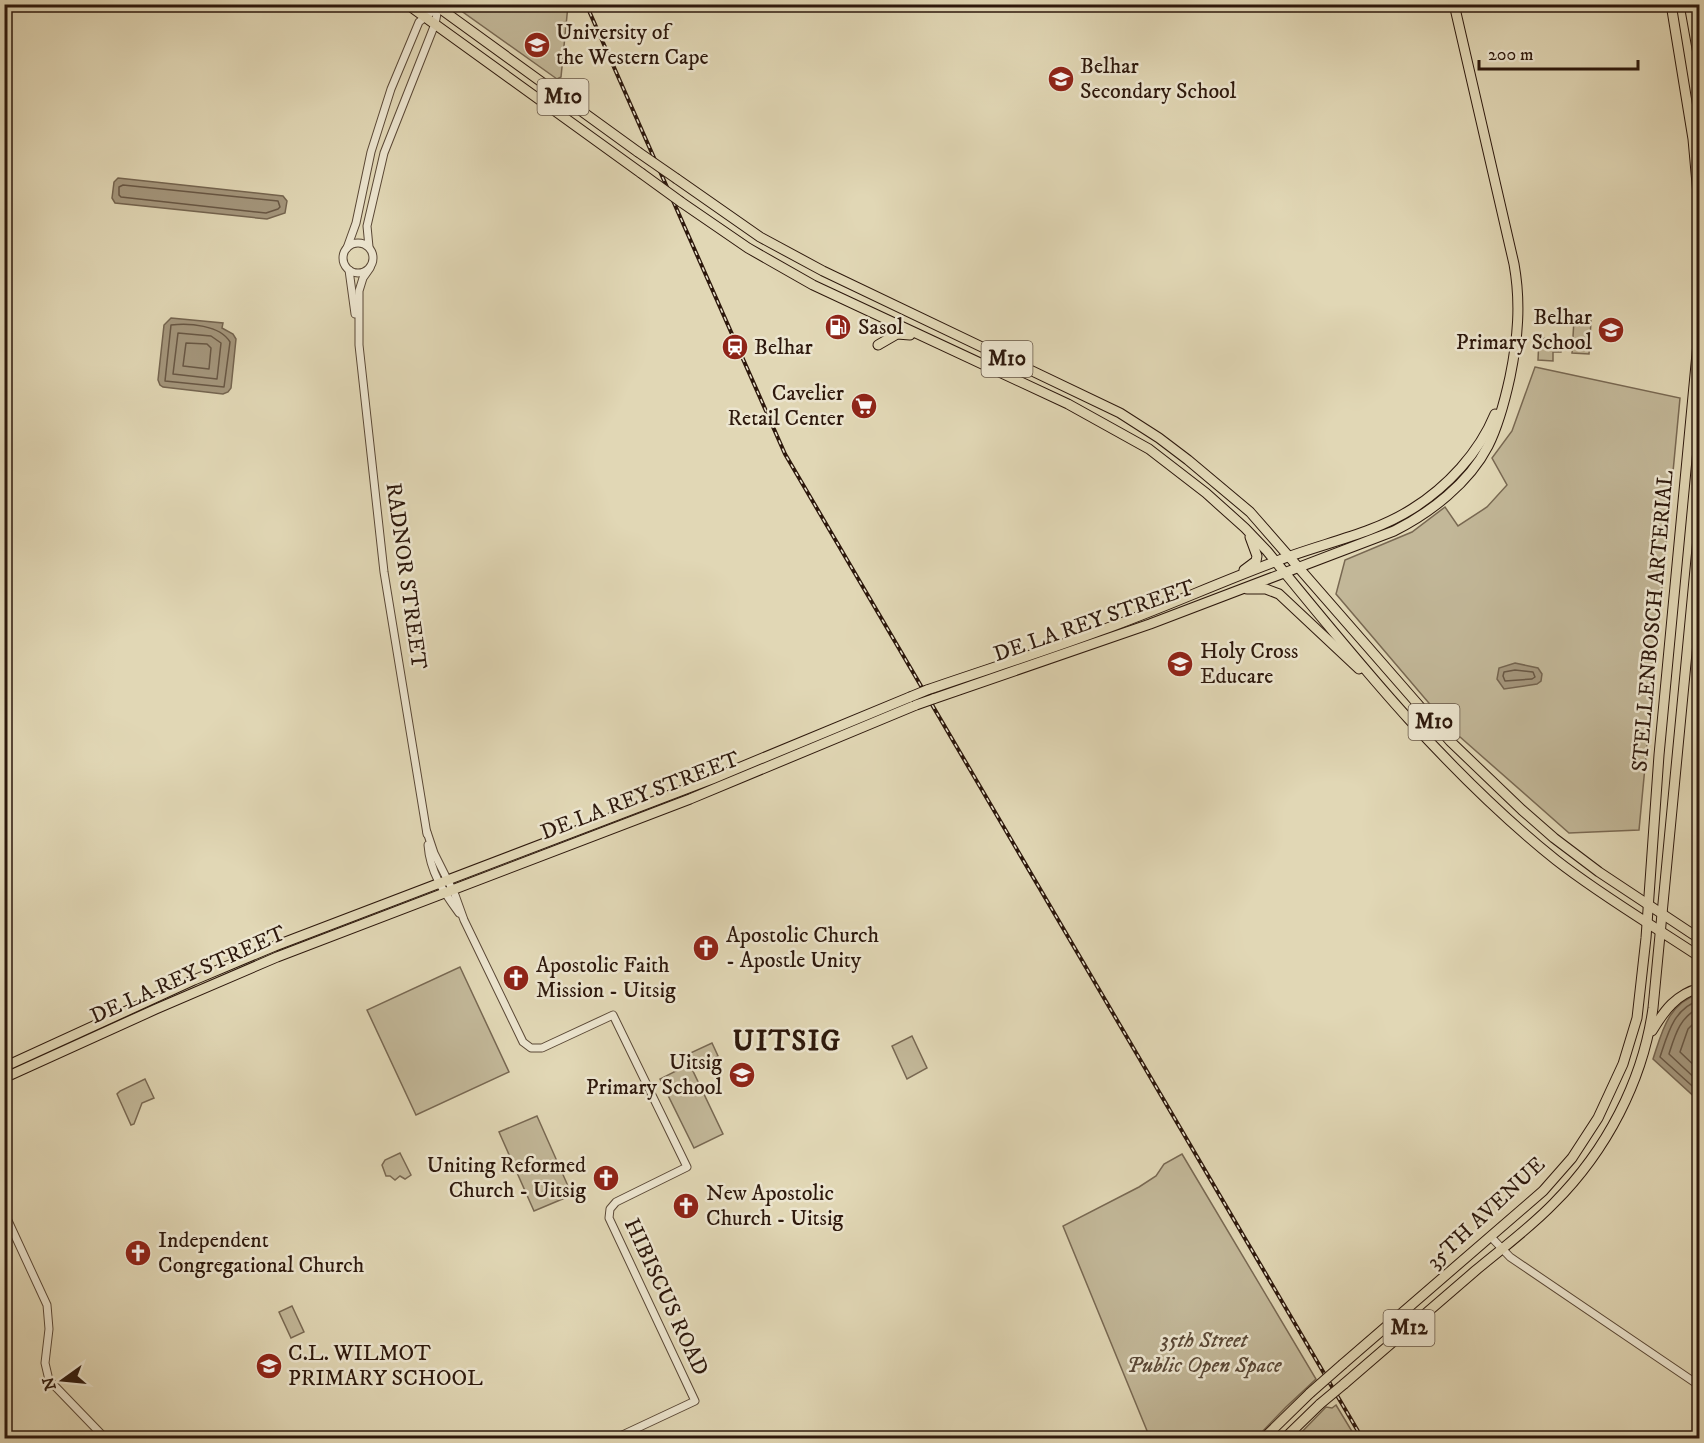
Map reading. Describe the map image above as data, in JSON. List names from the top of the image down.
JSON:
{
  "streets": {
    "main road": [
      "M10",
      "DE LA REY STREET",
      "STELLENBOSCH ARTERIAL",
      "35TH AVENUE",
      "M12"
    ],
    "street": ["RADNOR STREET", "HIBISCUS ROAD"]
  },
  "crossings": [
    ["M10", "DE LA REY STREET"],
    ["M10", "STELLENBOSCH ARTERIAL"],
    ["M10", "35TH AVENUE"],
    ["RADNOR STREET", "DE LA REY STREET"],
    ["RADNOR STREET", "HIBISCUS ROAD"],
    ["STELLENBOSCH ARTERIAL", "35TH AVENUE"]
  ],
  "districts": ["UITSIG"],
  "parks": ["35th Street Public Open Space"],
  "places": {
    "school or university": [
      "University of the Western Cape",
      "Belhar Secondary School",
      "Belhar Primary School",
      "Holy Cross Educare",
      "Uitsig Primary School",
      "C.L. WILMOT PRIMARY SCHOOL"
    ],
    "fuel station": ["Sasol"],
    "station": ["Belhar"],
    "supermarket": ["Cavelier Retail Center"],
    "church": [
      "Apostolic Church - Apostle Unity",
      "Apostolic Faith Mission - Uitsig",
      "Uniting Reformed Church - Uitsig",
      "New Apostolic Church - Uitsig",
      "Independent Congregational Church"
    ]
  },
  "scale_bar": "200 m",
  "north": "left"
}
